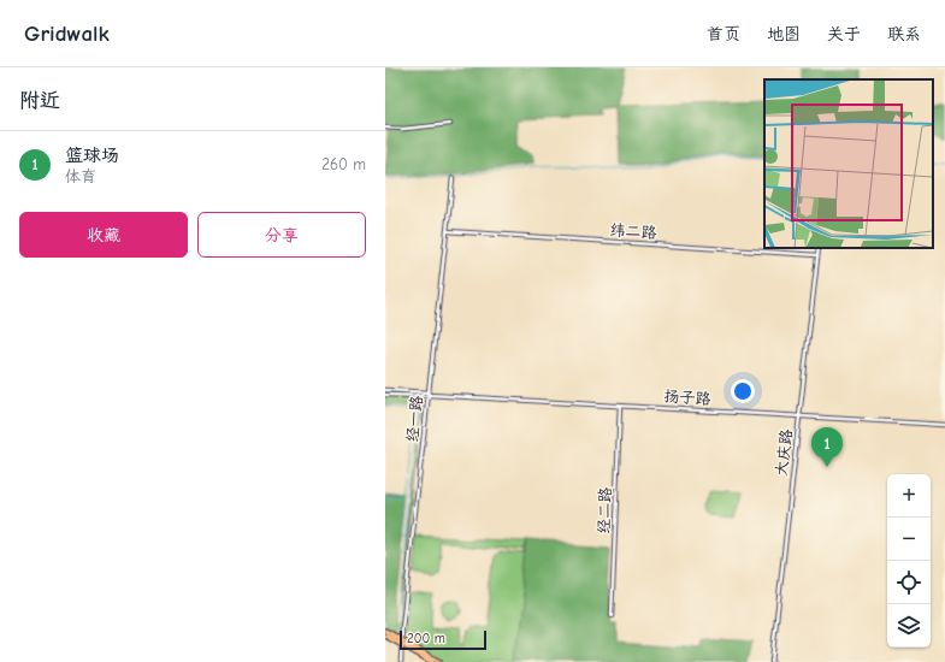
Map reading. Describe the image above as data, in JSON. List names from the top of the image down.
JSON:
{
  "streets": {
    "street": [
      "纬二路",
      "扬子路",
      "经一路",
      "大庆路",
      "经二路"
    ]
  },
  "crossings": [
    ["纬二路", "经一路"],
    ["纬二路", "大庆路"],
    ["扬子路", "经一路"],
    ["扬子路", "大庆路"],
    ["扬子路", "经二路"]
  ],
  "scale_bar": "200 m",
  "page": {
    "header": "Gridwalk",
    "nav": [
      "首页",
      "地图",
      "关于",
      "联系"
    ],
    "heading": "附近",
    "list": [
      {
        "mark": "1",
        "name": "篮球场",
        "note": "体育",
        "value": "260 m"
      }
    ],
    "buttons": ["收藏", "分享"],
    "pins": "1",
    "map_buttons": ["+", "−"],
    "scale": "200 m"
  }
}
